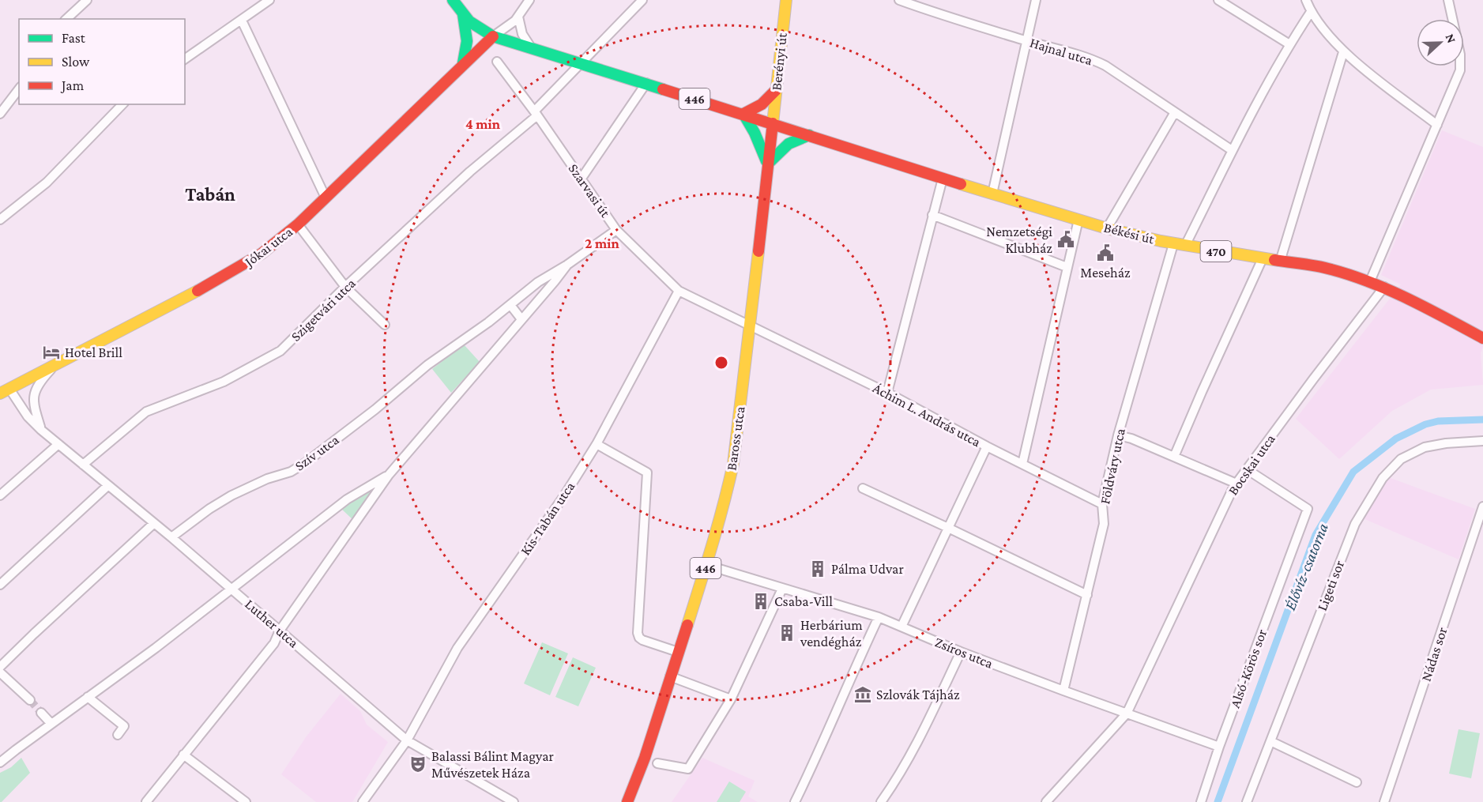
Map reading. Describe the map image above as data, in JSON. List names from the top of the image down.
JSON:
{
  "streets": {
    "main road": [
      "Berényi út",
      "446",
      "Békési út",
      "Jókai utca",
      "470",
      "Baross utca"
    ],
    "street": [
      "Hajnal utca",
      "Szarvasi út",
      "Szigetvári utca",
      "Áchim L. András utca",
      "Szív utca",
      "Bocskai utca",
      "Földváry utca",
      "Kis-Tabán utca",
      "Ligeti sor",
      "Luther utca",
      "Zsíros utca",
      "Nádas sor",
      "Alsó-Körös sor"
    ]
  },
  "crossings": [
    ["Berényi út", "446"],
    ["Berényi út", "Békési út"],
    ["Berényi út", "Baross utca"],
    ["446", "Békési út"],
    ["446", "Jókai utca"],
    ["446", "Szigetvári utca"],
    ["446", "Baross utca"],
    ["Szarvasi út", "Szigetvári utca"],
    ["Szarvasi út", "Áchim L. András utca"],
    ["Szarvasi út", "Baross utca"],
    ["Szarvasi út", "Kis-Tabán utca"],
    ["Békési út", "Baross utca"],
    ["Békési út", "Bocskai utca"],
    ["Békési út", "Földváry utca"],
    ["Jókai utca", "Luther utca"],
    ["Szigetvári utca", "Luther utca"],
    ["Áchim L. András utca", "Baross utca"],
    ["Áchim L. András utca", "Földváry utca"],
    ["Baross utca", "Zsíros utca"],
    ["Szív utca", "Luther utca"],
    ["Bocskai utca", "Zsíros utca"],
    ["Bocskai utca", "Alsó-Körös sor"],
    ["Földváry utca", "Zsíros utca"],
    ["Kis-Tabán utca", "Luther utca"],
    ["Zsíros utca", "Alsó-Körös sor"]
  ],
  "districts": ["Tabán"],
  "water": ["Élővíz-csatorna"],
  "places": {
    "public building": ["Nemzetségi Klubház", "Meseház"],
    "hotel": ["Hotel Brill"],
    "building": ["Pálma Udvar", "Csaba-Vill", "Herbárium vendégház"],
    "museum": ["Szlovák Tájház"],
    "theatre": ["Balassi Bálint Magyar Művészetek Háza"]
  },
  "legend": ["Fast", "Slow", "Jam"],
  "north": "right",
  "rings": ["4 min", "2 min"]
}
